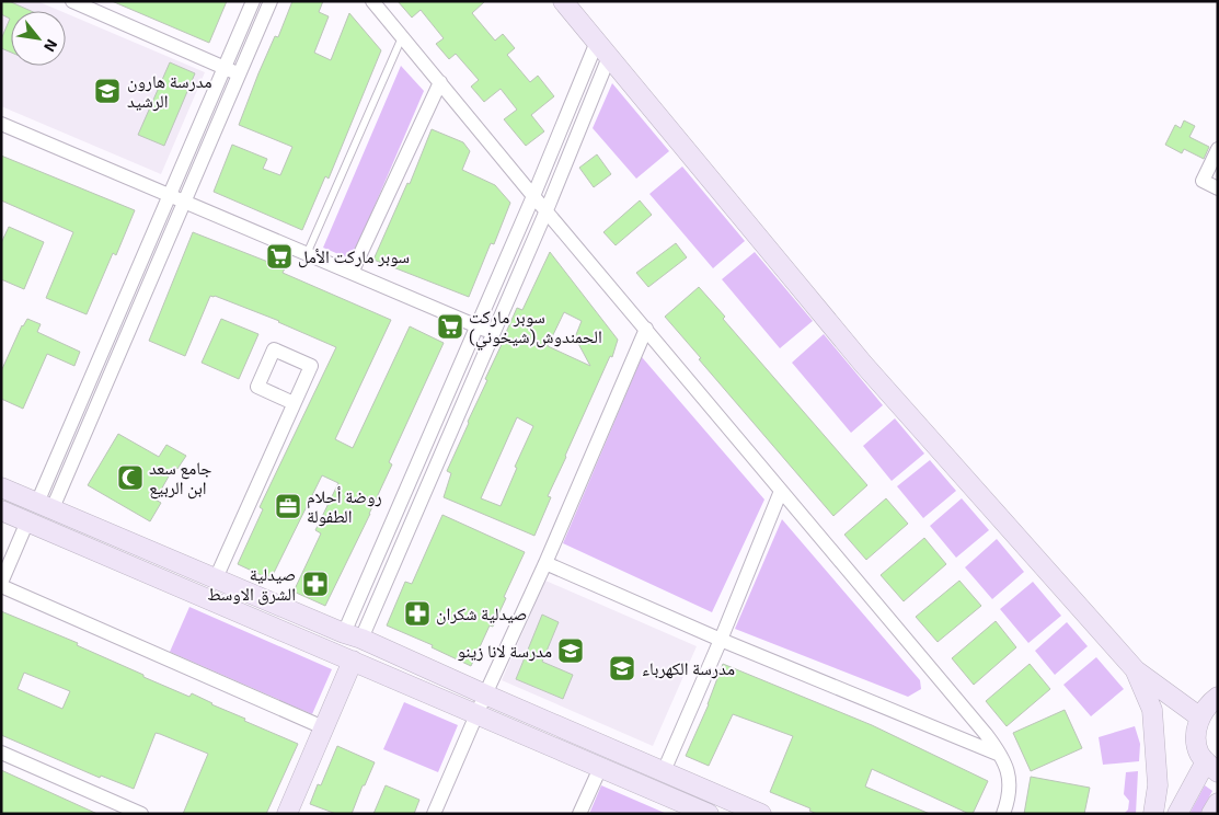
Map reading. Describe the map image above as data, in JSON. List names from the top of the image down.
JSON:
{
  "places": {
    "school or university": ["مدرسة هارون الرشيد", "مدرسة لانا زينو", "مدرسة الكهرباء"],
    "supermarket": ["سوبر ماركت الأمل", "سوبر ماركت الحمندوش(شيخوني)"],
    "mosque": ["جامع سعد ابن الربيع"],
    "office": ["روضة أحلام الطفولة"],
    "pharmacy": ["صيدلية الشرق الاوسط", "صيدلية شكران"]
  },
  "north": "bottom right"
}
